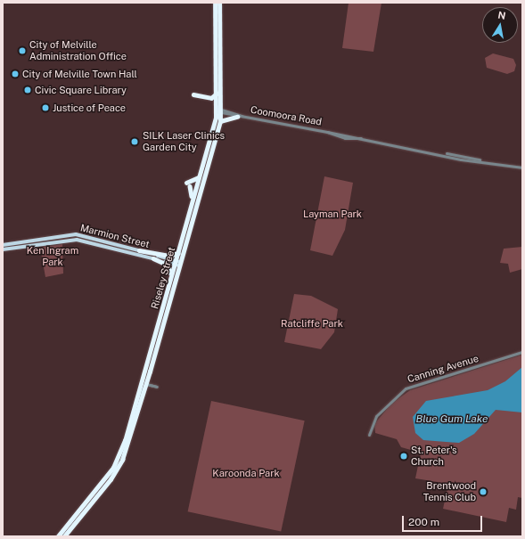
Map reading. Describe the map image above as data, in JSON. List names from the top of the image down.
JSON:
{
  "streets": {
    "highway": ["Riseley Street"],
    "main road": ["Marmion Street"],
    "street": ["Coomoora Road", "Canning Avenue"]
  },
  "crossings": [
    ["Coomoora Road", "Riseley Street"],
    ["Marmion Street", "Riseley Street"]
  ],
  "water": ["Blue Gum Lake"],
  "parks": [
    "Layman Park",
    "Ken Ingram Park",
    "Ratcliffe Park",
    "Karoonda Park"
  ],
  "places": [
    "City of Melville Administration Office",
    "City of Melville Town Hall",
    "Civic Square Library",
    "Justice of Peace",
    "SILK Laser Clinics Garden City",
    "St. Peter's Church",
    "Brentwood Tennis Club"
  ],
  "scale_bar": "200 m",
  "north": "top"
}
